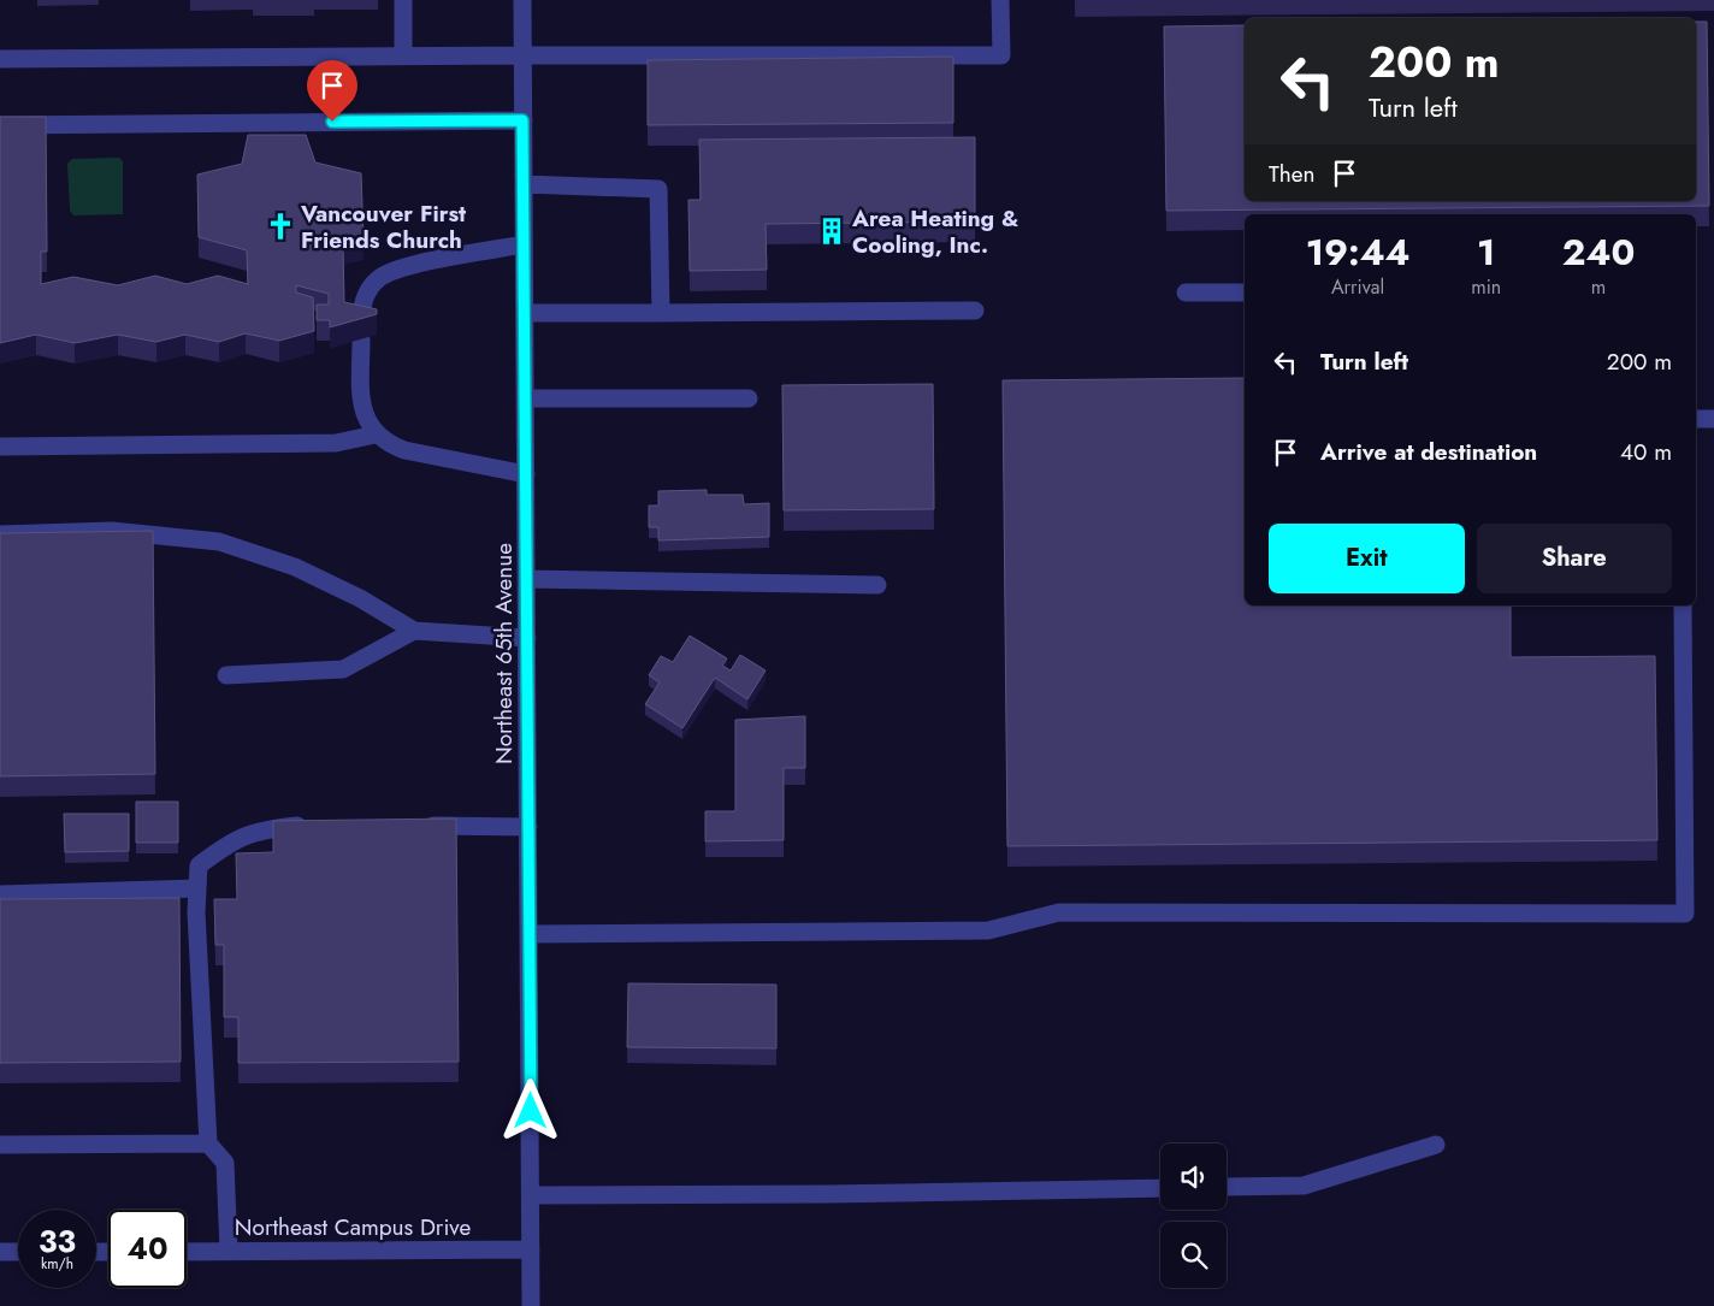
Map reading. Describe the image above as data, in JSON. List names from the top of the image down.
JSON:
{
  "streets": {
    "street": ["Northeast 65th Avenue", "Northeast Campus Drive"]
  },
  "crossings": [
    ["Northeast 65th Avenue", "Northeast Campus Drive"]
  ],
  "places": {
    "church": ["Vancouver First Friends Church"],
    "building": ["Area Heating & Cooling, Inc."]
  },
  "page": {
    "turn": ["200 m", "Turn left"],
    "then": "Then",
    "eta": [
      "19:44",
      "Arrival",
      "1",
      "min",
      "240",
      "m"
    ],
    "list": [
      {
        "name": "Turn left",
        "value": "200 m"
      },
      {
        "name": "Arrive at destination",
        "value": "40 m"
      }
    ],
    "buttons": ["Exit", "Share"],
    "speed": "33 km/h",
    "limit": "40"
  }
}
